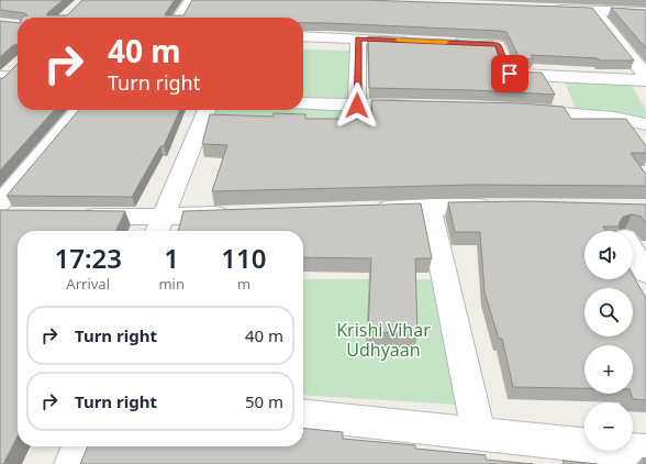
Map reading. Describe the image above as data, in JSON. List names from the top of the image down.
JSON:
{
  "parks": ["Krishi Vihar Udhyaan"],
  "page": {
    "turn": ["40 m", "Turn right"],
    "map_buttons": ["+", "−"],
    "eta": [
      "17:23",
      "Arrival",
      "1",
      "min",
      "110",
      "m"
    ],
    "list": [
      {
        "name": "Turn right",
        "value": "40 m"
      },
      {
        "name": "Turn right",
        "value": "50 m"
      }
    ]
  }
}
